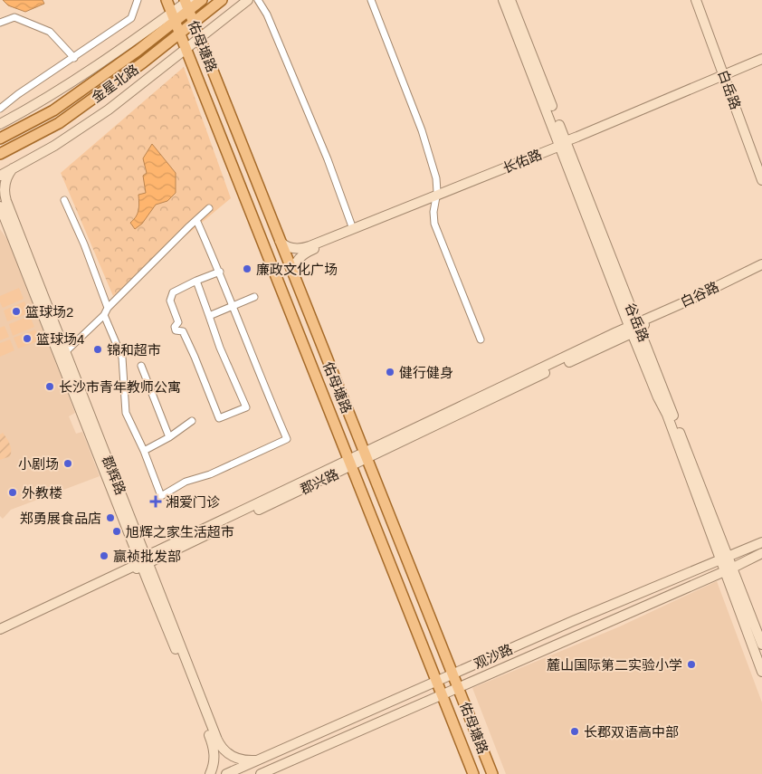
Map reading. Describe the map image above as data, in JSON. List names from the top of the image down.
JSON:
{
  "streets": {
    "main road": [
      "佑母塘路",
      "金星北路",
      "白岳路",
      "长佑路",
      "白谷路",
      "谷岳路",
      "郡辉路",
      "郡兴路",
      "观沙路"
    ]
  },
  "crossings": [
    ["佑母塘路", "金星北路"],
    ["佑母塘路", "长佑路"],
    ["佑母塘路", "郡兴路"],
    ["佑母塘路", "观沙路"],
    ["白岳路", "长佑路"],
    ["长佑路", "谷岳路"],
    ["白谷路", "谷岳路"],
    ["白谷路", "郡兴路"],
    ["谷岳路", "郡兴路"],
    ["谷岳路", "观沙路"],
    ["郡辉路", "郡兴路"],
    ["郡辉路", "观沙路"]
  ],
  "places": {
    "other": [
      "廉政文化广场",
      "篮球场2",
      "篮球场4",
      "锦和超市",
      "健行健身",
      "长沙市青年教师公寓",
      "小剧场",
      "外教楼",
      "郑勇展食品店",
      "旭辉之家生活超市",
      "赢祯批发部",
      "麓山国际第二实验小学",
      "长郡双语高中部"
    ],
    "health": ["湘爱门诊"]
  }
}
